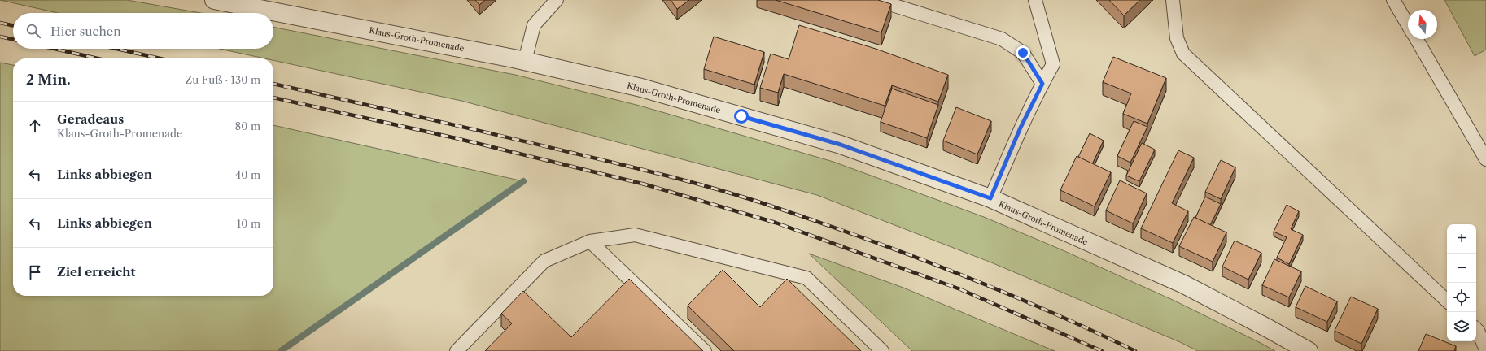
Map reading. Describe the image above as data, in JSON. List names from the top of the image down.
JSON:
{
  "streets": {
    "street": ["Klaus-Groth-Promenade"]
  },
  "north": "top",
  "page": {
    "search": "Hier suchen",
    "heading": ["2 Min.", "Zu Fuß · 130 m"],
    "list": [
      ["Geradeaus", "Klaus-Groth-Promenade", "80 m"],
      ["Links abbiegen", "40 m"],
      ["Links abbiegen", "10 m"],
      "Ziel erreicht"
    ],
    "map_buttons": ["+", "−"]
  }
}
